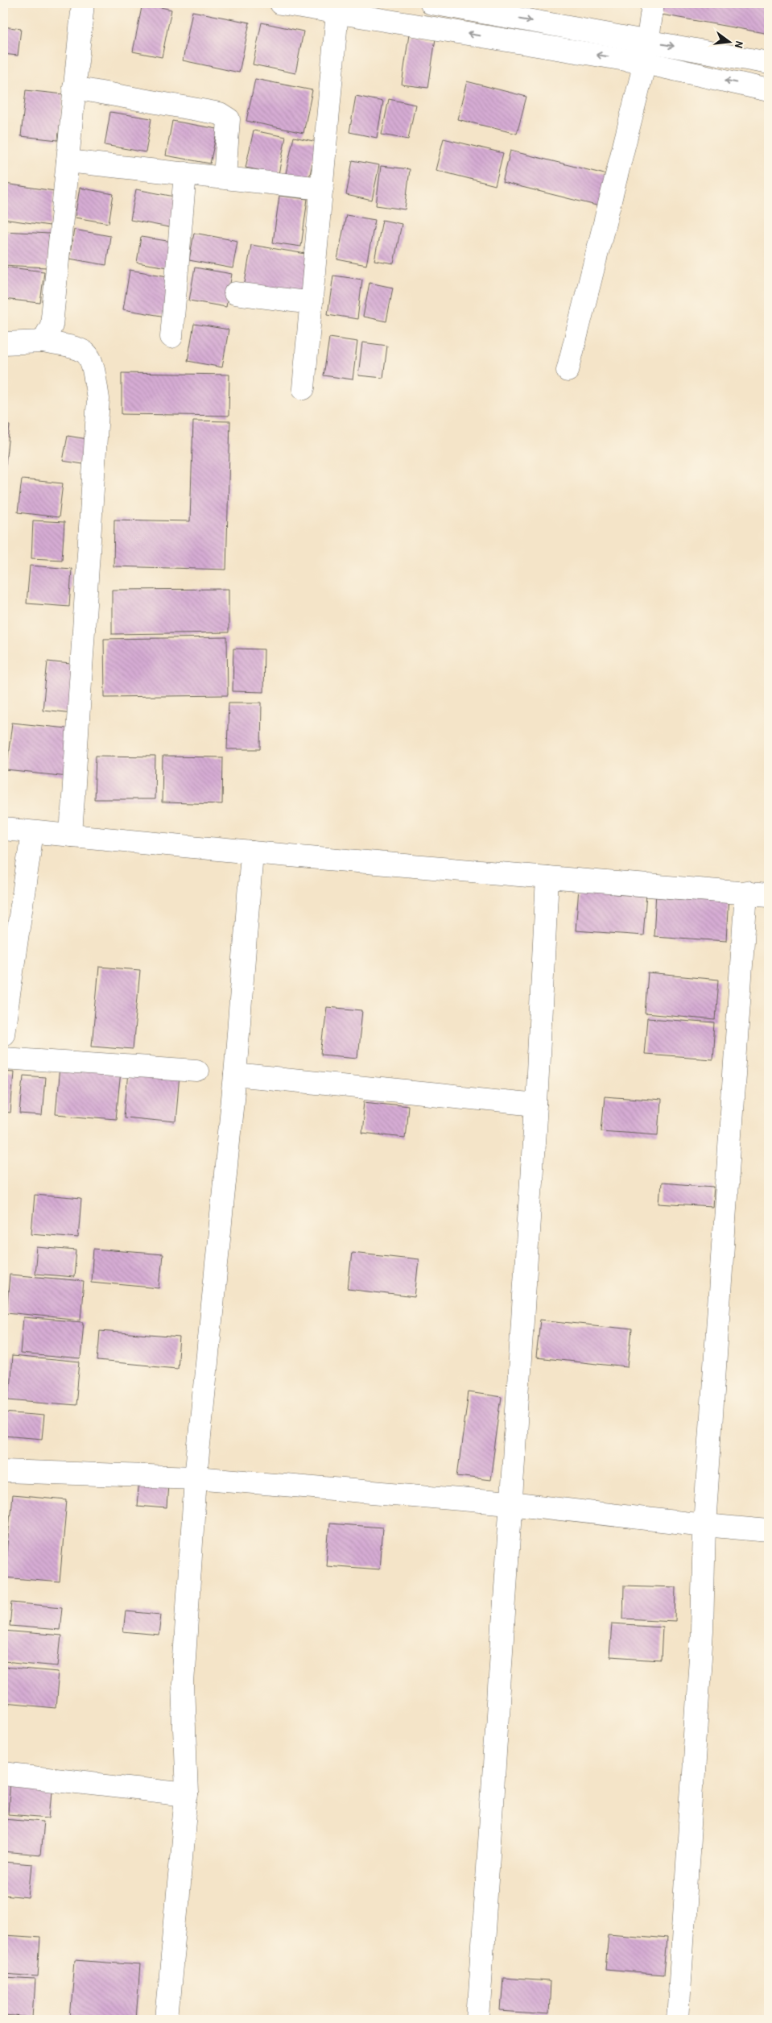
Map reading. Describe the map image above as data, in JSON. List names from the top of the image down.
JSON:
{
  "north": "right"
}
